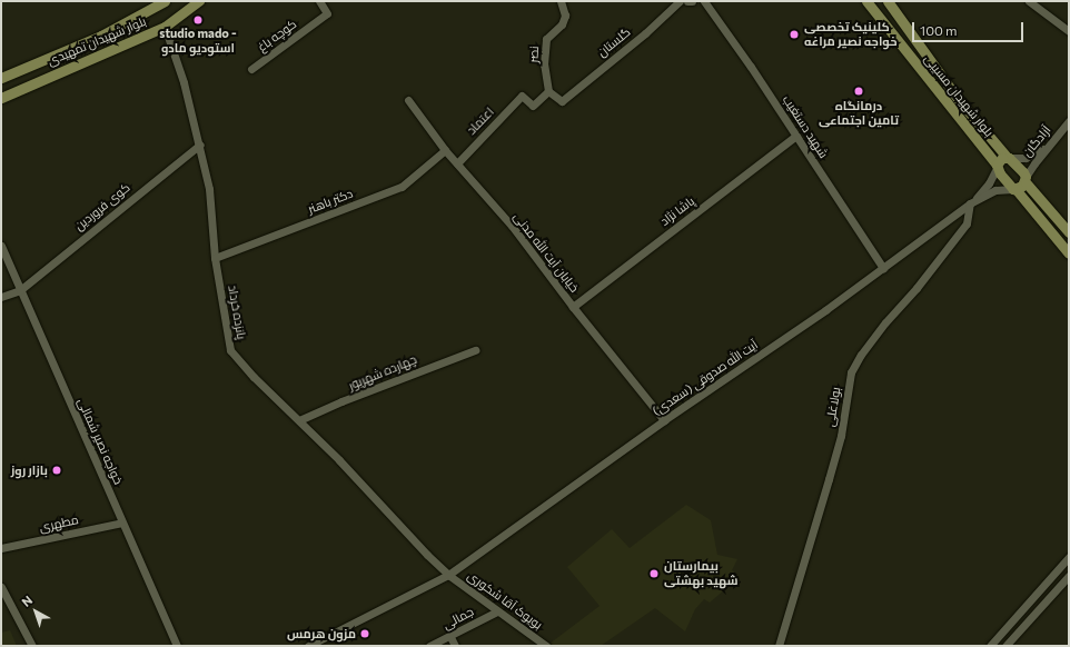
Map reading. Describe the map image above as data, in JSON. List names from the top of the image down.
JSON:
{
  "streets": {
    "main road": ["بلوار شهیدان تمهیدی", "بلوار شهیدان مسیبی"],
    "street": [
      "کوچه باغ",
      "گلستان",
      "نصر",
      "اعتماد",
      "شهید دستغیب",
      "آزادگان",
      "دکتر باهنر",
      "کوی فروردین",
      "پاشا نژاد",
      "خیابان آیت الله مدنی",
      "پانزده خرداد",
      "چهارده شهریور",
      "آیت الله صدوقی (سعدی)",
      "بولاغلی",
      "خواجه نصیر شمالی",
      "مطهری",
      "بویوک آقا شکوری",
      "جمالی"
    ]
  },
  "crossings": [
    ["بلوار شهیدان تمهیدی", "پانزده خرداد"],
    ["گلستان", "نصر"],
    ["گلستان", "اعتماد"],
    ["نصر", "اعتماد"],
    ["بلوار شهیدان مسیبی", "آزادگان"],
    ["اعتماد", "خیابان آیت الله مدنی"],
    ["شهید دستغیب", "پاشا نژاد"],
    ["شهید دستغیب", "آیت الله صدوقی (سعدی)"],
    ["دکتر باهنر", "خیابان آیت الله مدنی"],
    ["دکتر باهنر", "پانزده خرداد"],
    ["کوی فروردین", "پانزده خرداد"],
    ["کوی فروردین", "خواجه نصیر شمالی"],
    ["پاشا نژاد", "خیابان آیت الله مدنی"],
    ["خیابان آیت الله مدنی", "آیت الله صدوقی (سعدی)"],
    ["پانزده خرداد", "چهارده شهریور"],
    ["پانزده خرداد", "آیت الله صدوقی (سعدی)"],
    ["پانزده خرداد", "بویوک آقا شکوری"],
    ["آیت الله صدوقی (سعدی)", "بولاغلی"],
    ["آیت الله صدوقی (سعدی)", "بویوک آقا شکوری"],
    ["خواجه نصیر شمالی", "مطهری"],
    ["بویوک آقا شکوری", "جمالی"]
  ],
  "places": [
    "studio mado - استودیو مادو",
    "کلینیک تخصصی خواجه نصیر مراغه",
    "درمانگاه تامین اجتماعی",
    "بازار روز",
    "بیمارستان شهید بهشتی",
    "مزون هرمس"
  ],
  "scale_bar": "100 m",
  "north": "top left"
}
